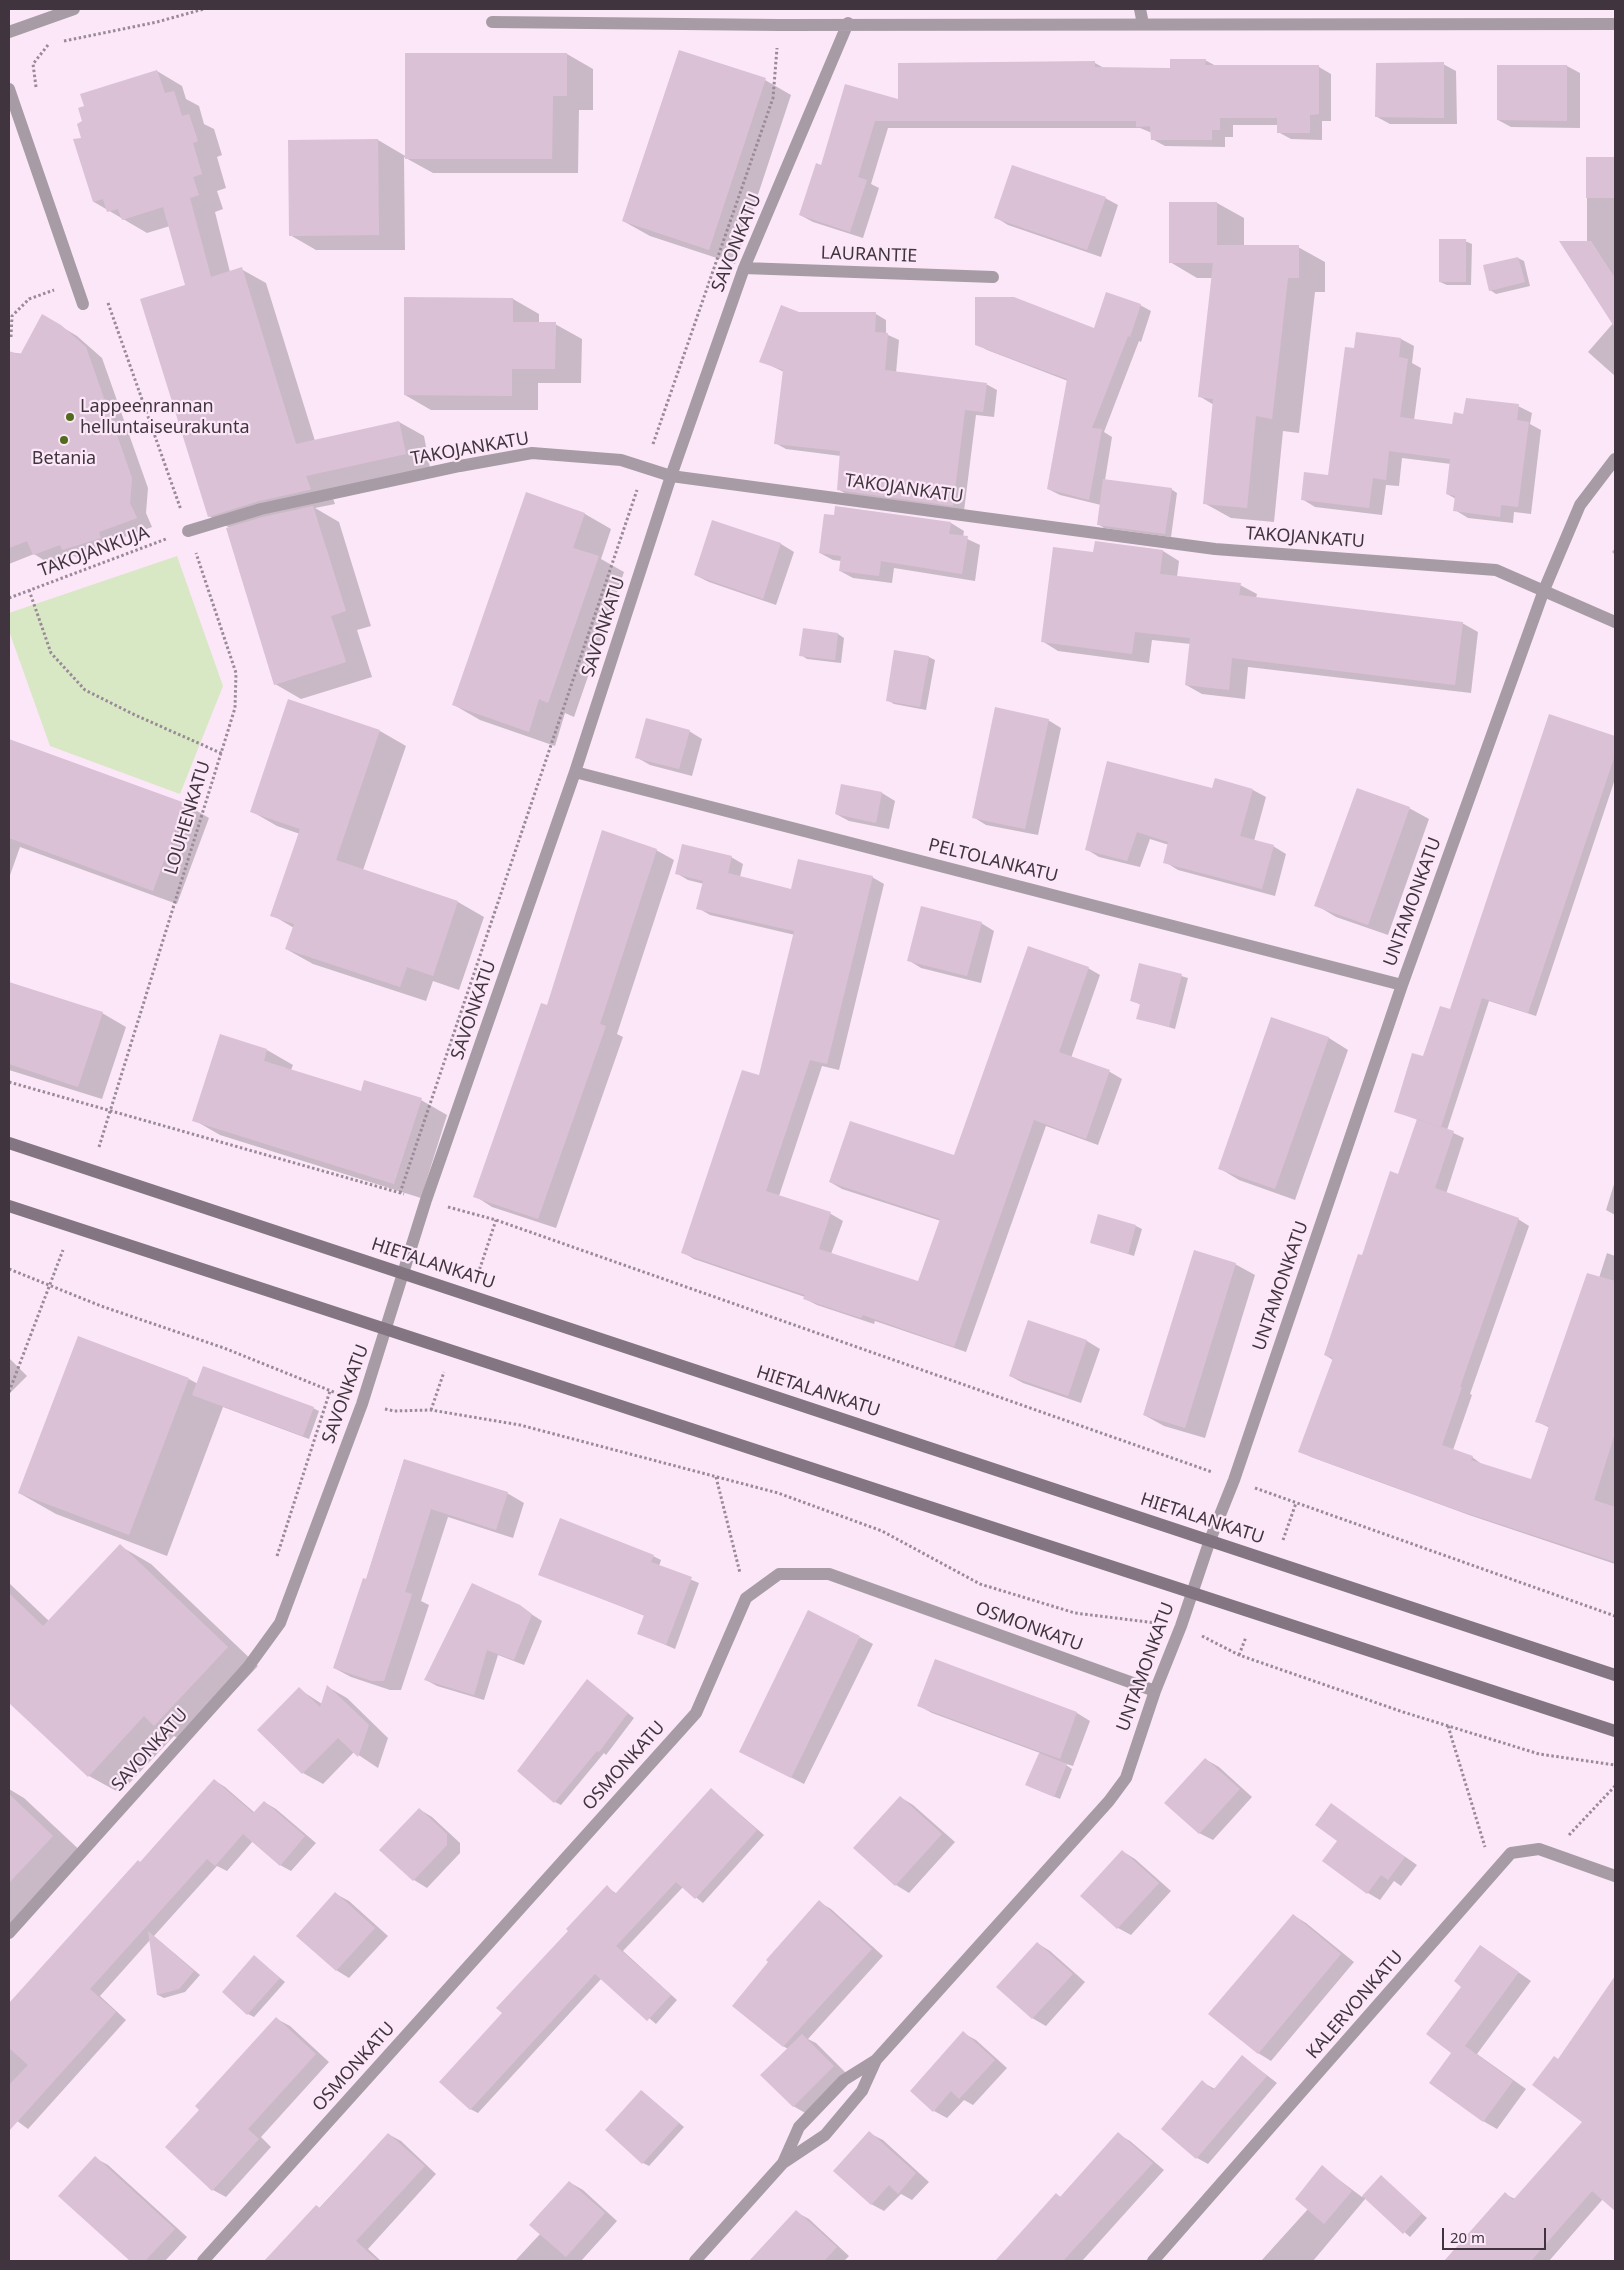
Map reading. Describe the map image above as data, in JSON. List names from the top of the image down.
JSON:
{
  "streets": {
    "main road": ["HIETALANKATU"],
    "street": [
      "SAVONKATU",
      "LAURANTIE",
      "TAKOJANKATU",
      "PELTOLANKATU",
      "UNTAMONKATU",
      "OSMONKATU",
      "KALERVONKATU"
    ],
    "path": ["TAKOJANKUJA", "LOUHENKATU"]
  },
  "crossings": [
    ["SAVONKATU", "LAURANTIE"],
    ["SAVONKATU", "TAKOJANKATU"],
    ["SAVONKATU", "PELTOLANKATU"],
    ["SAVONKATU", "HIETALANKATU"],
    ["TAKOJANKATU", "TAKOJANKUJA"],
    ["TAKOJANKATU", "LOUHENKATU"],
    ["TAKOJANKATU", "UNTAMONKATU"],
    ["TAKOJANKUJA", "LOUHENKATU"],
    ["PELTOLANKATU", "UNTAMONKATU"],
    ["UNTAMONKATU", "HIETALANKATU"],
    ["UNTAMONKATU", "OSMONKATU"]
  ],
  "places": ["Lappeenrannan helluntaiseurakunta", "Betania"],
  "scale_bar": "20 m"
}
